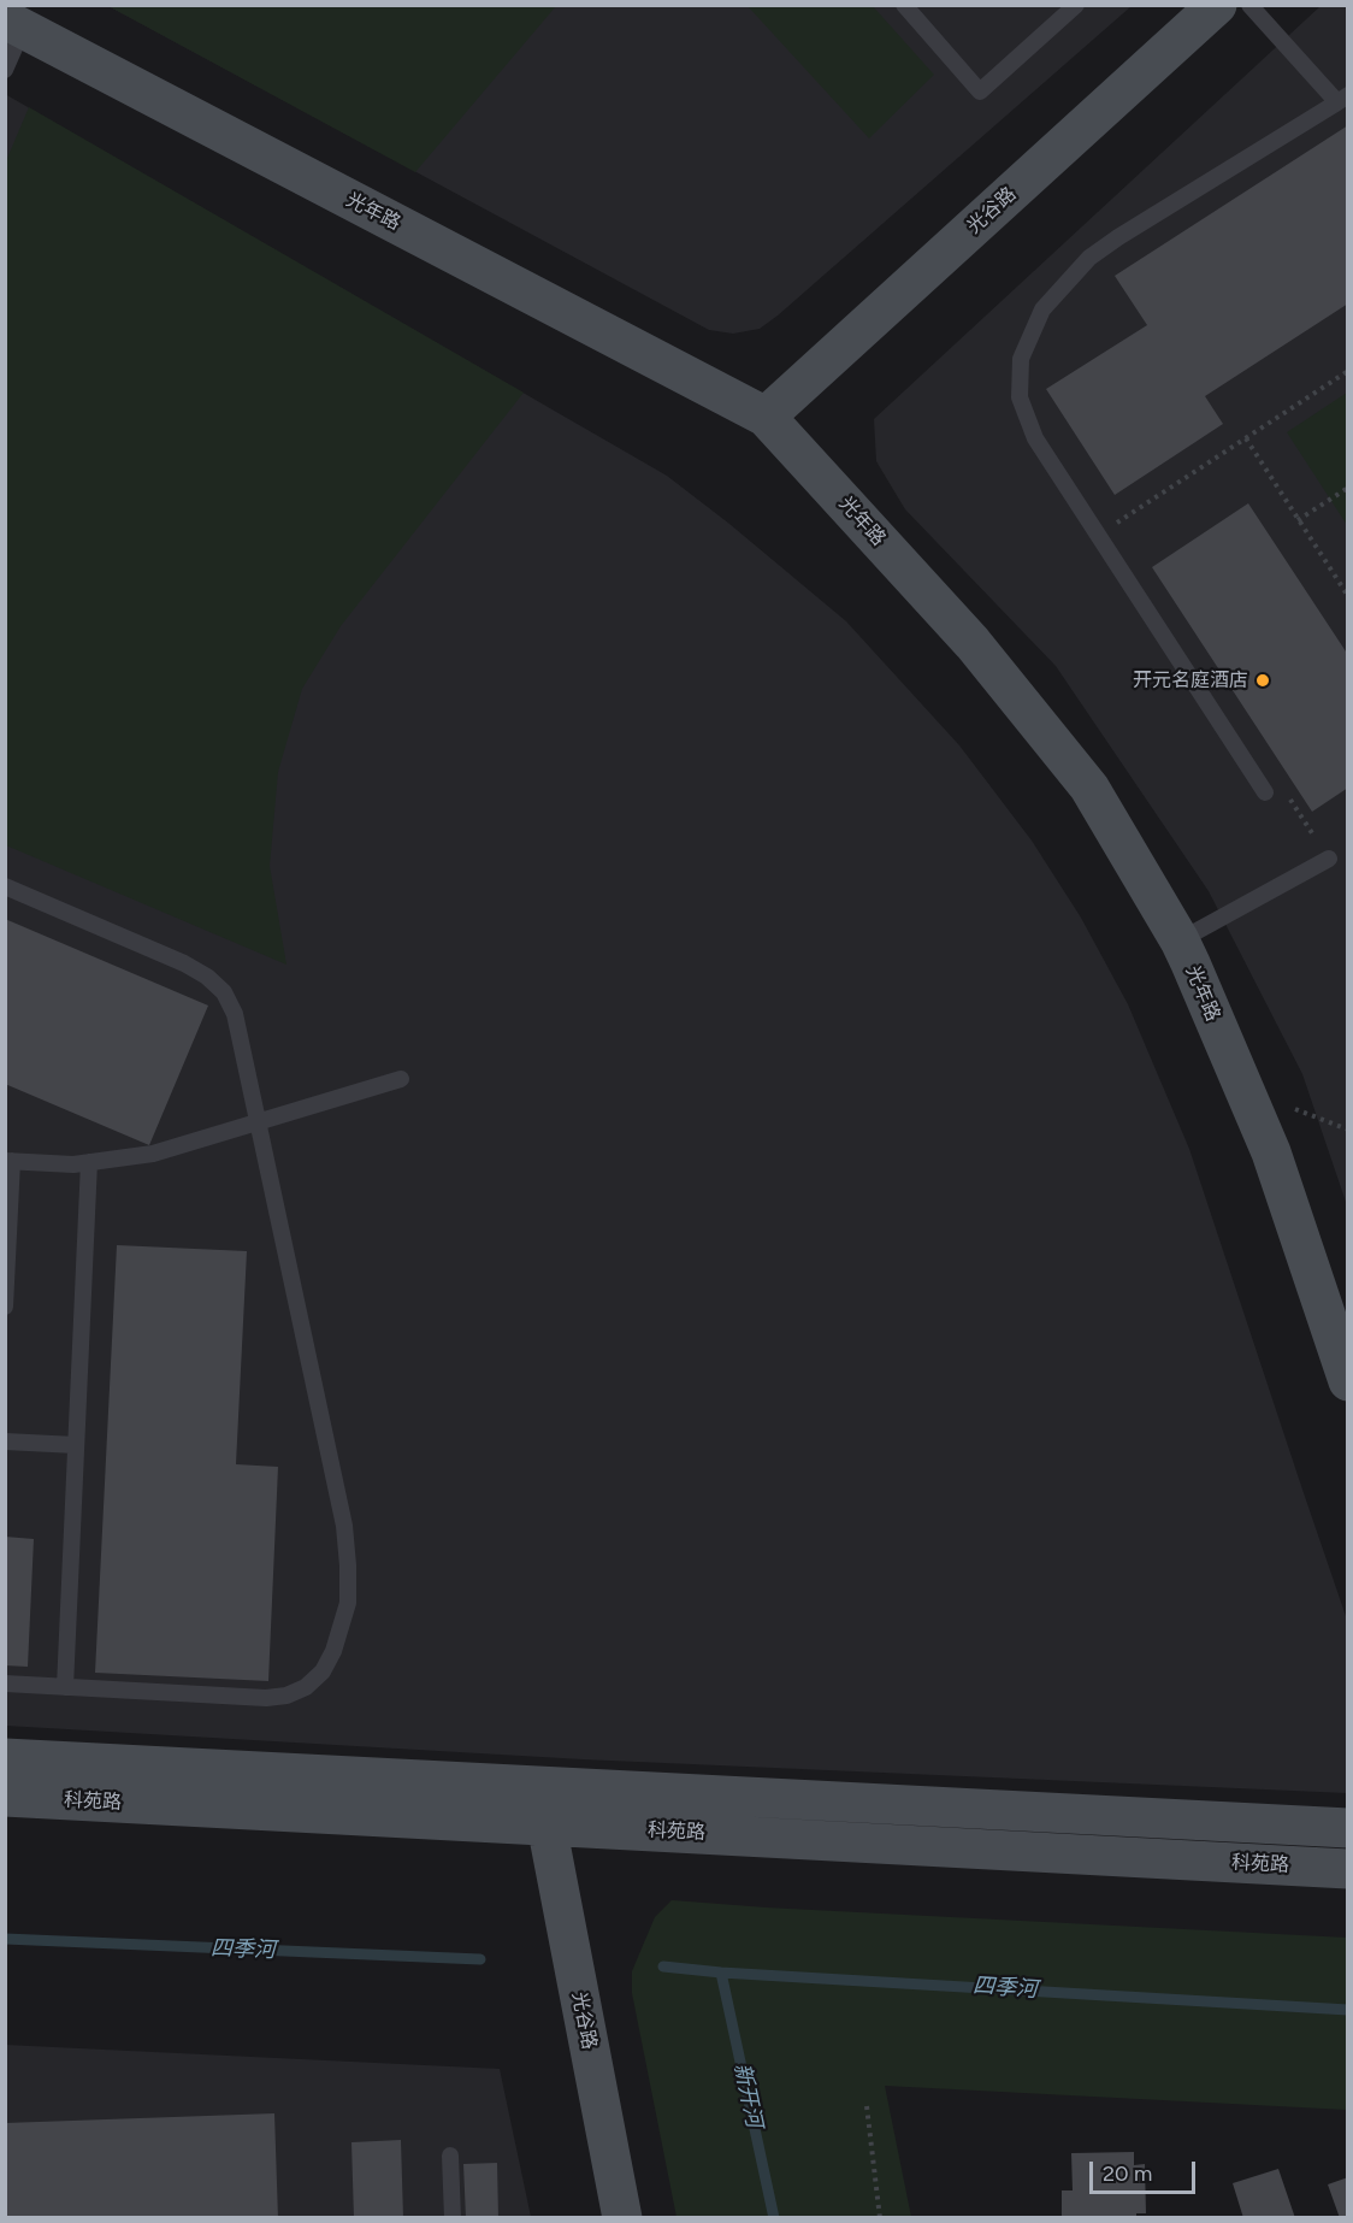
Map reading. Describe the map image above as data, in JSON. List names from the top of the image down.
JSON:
{
  "streets": {
    "street": ["光谷路", "光年路", "科苑路"]
  },
  "crossings": [
    ["光谷路", "光年路"],
    ["光谷路", "科苑路"]
  ],
  "water": ["四季河", "新开河"],
  "places": ["开元名庭酒店"],
  "scale_bar": "20 m"
}
